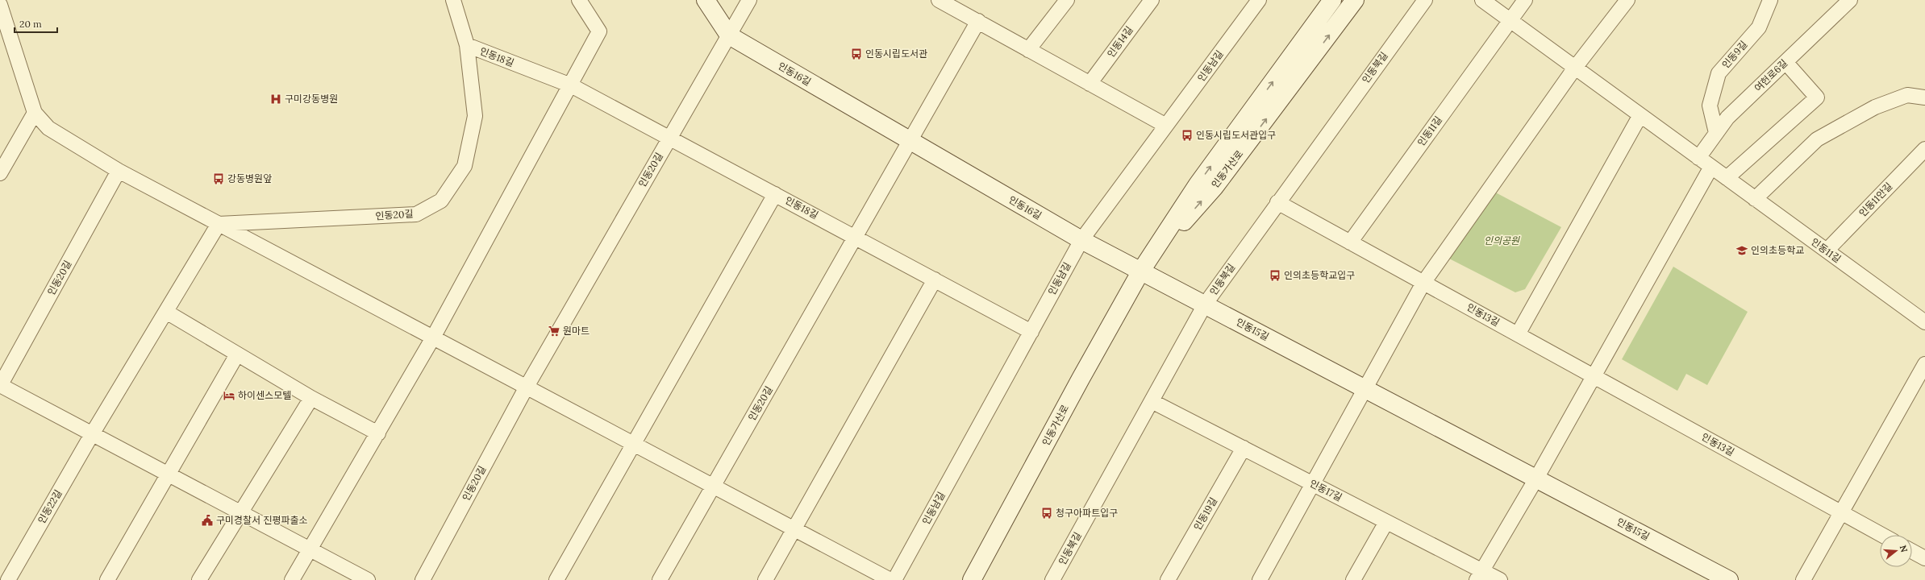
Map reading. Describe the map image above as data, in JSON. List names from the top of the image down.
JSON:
{
  "streets": {
    "street": [
      "인동14길",
      "인동9길",
      "인동18길",
      "인동남길",
      "인동북길",
      "인동16길",
      "여헌로6길",
      "인동11길",
      "인동가산로",
      "인동20길",
      "인동11안길",
      "인동13길",
      "인동15길",
      "인동17길",
      "인동22길",
      "인동19길"
    ]
  },
  "crossings": [
    ["인동9길", "여헌로6길"],
    ["인동18길", "인동남길"],
    ["인동18길", "인동20길"],
    ["인동남길", "인동16길"],
    ["인동북길", "인동13길"],
    ["인동북길", "인동15길"],
    ["인동북길", "인동17길"],
    ["인동16길", "인동가산로"],
    ["인동16길", "인동15길"],
    ["여헌로6길", "인동11길"],
    ["인동11길", "인동11안길"],
    ["인동11길", "인동13길"],
    ["인동가산로", "인동15길"],
    ["인동17길", "인동19길"]
  ],
  "one_way": ["인동가산로"],
  "parks": ["인의공원"],
  "places": {
    "bus stop": [
      "인동시립도서관",
      "인동시립도서관입구",
      "강동병원앞",
      "인의초등학교입구",
      "청구아파트입구"
    ],
    "hospital": ["구미강동병원"],
    "school or university": ["인의초등학교"],
    "supermarket": ["원마트"],
    "hotel": ["하이센스모텔"],
    "public building": ["구미경찰서 진평파출소"]
  },
  "scale_bar": "20 m",
  "north": "right"
}
